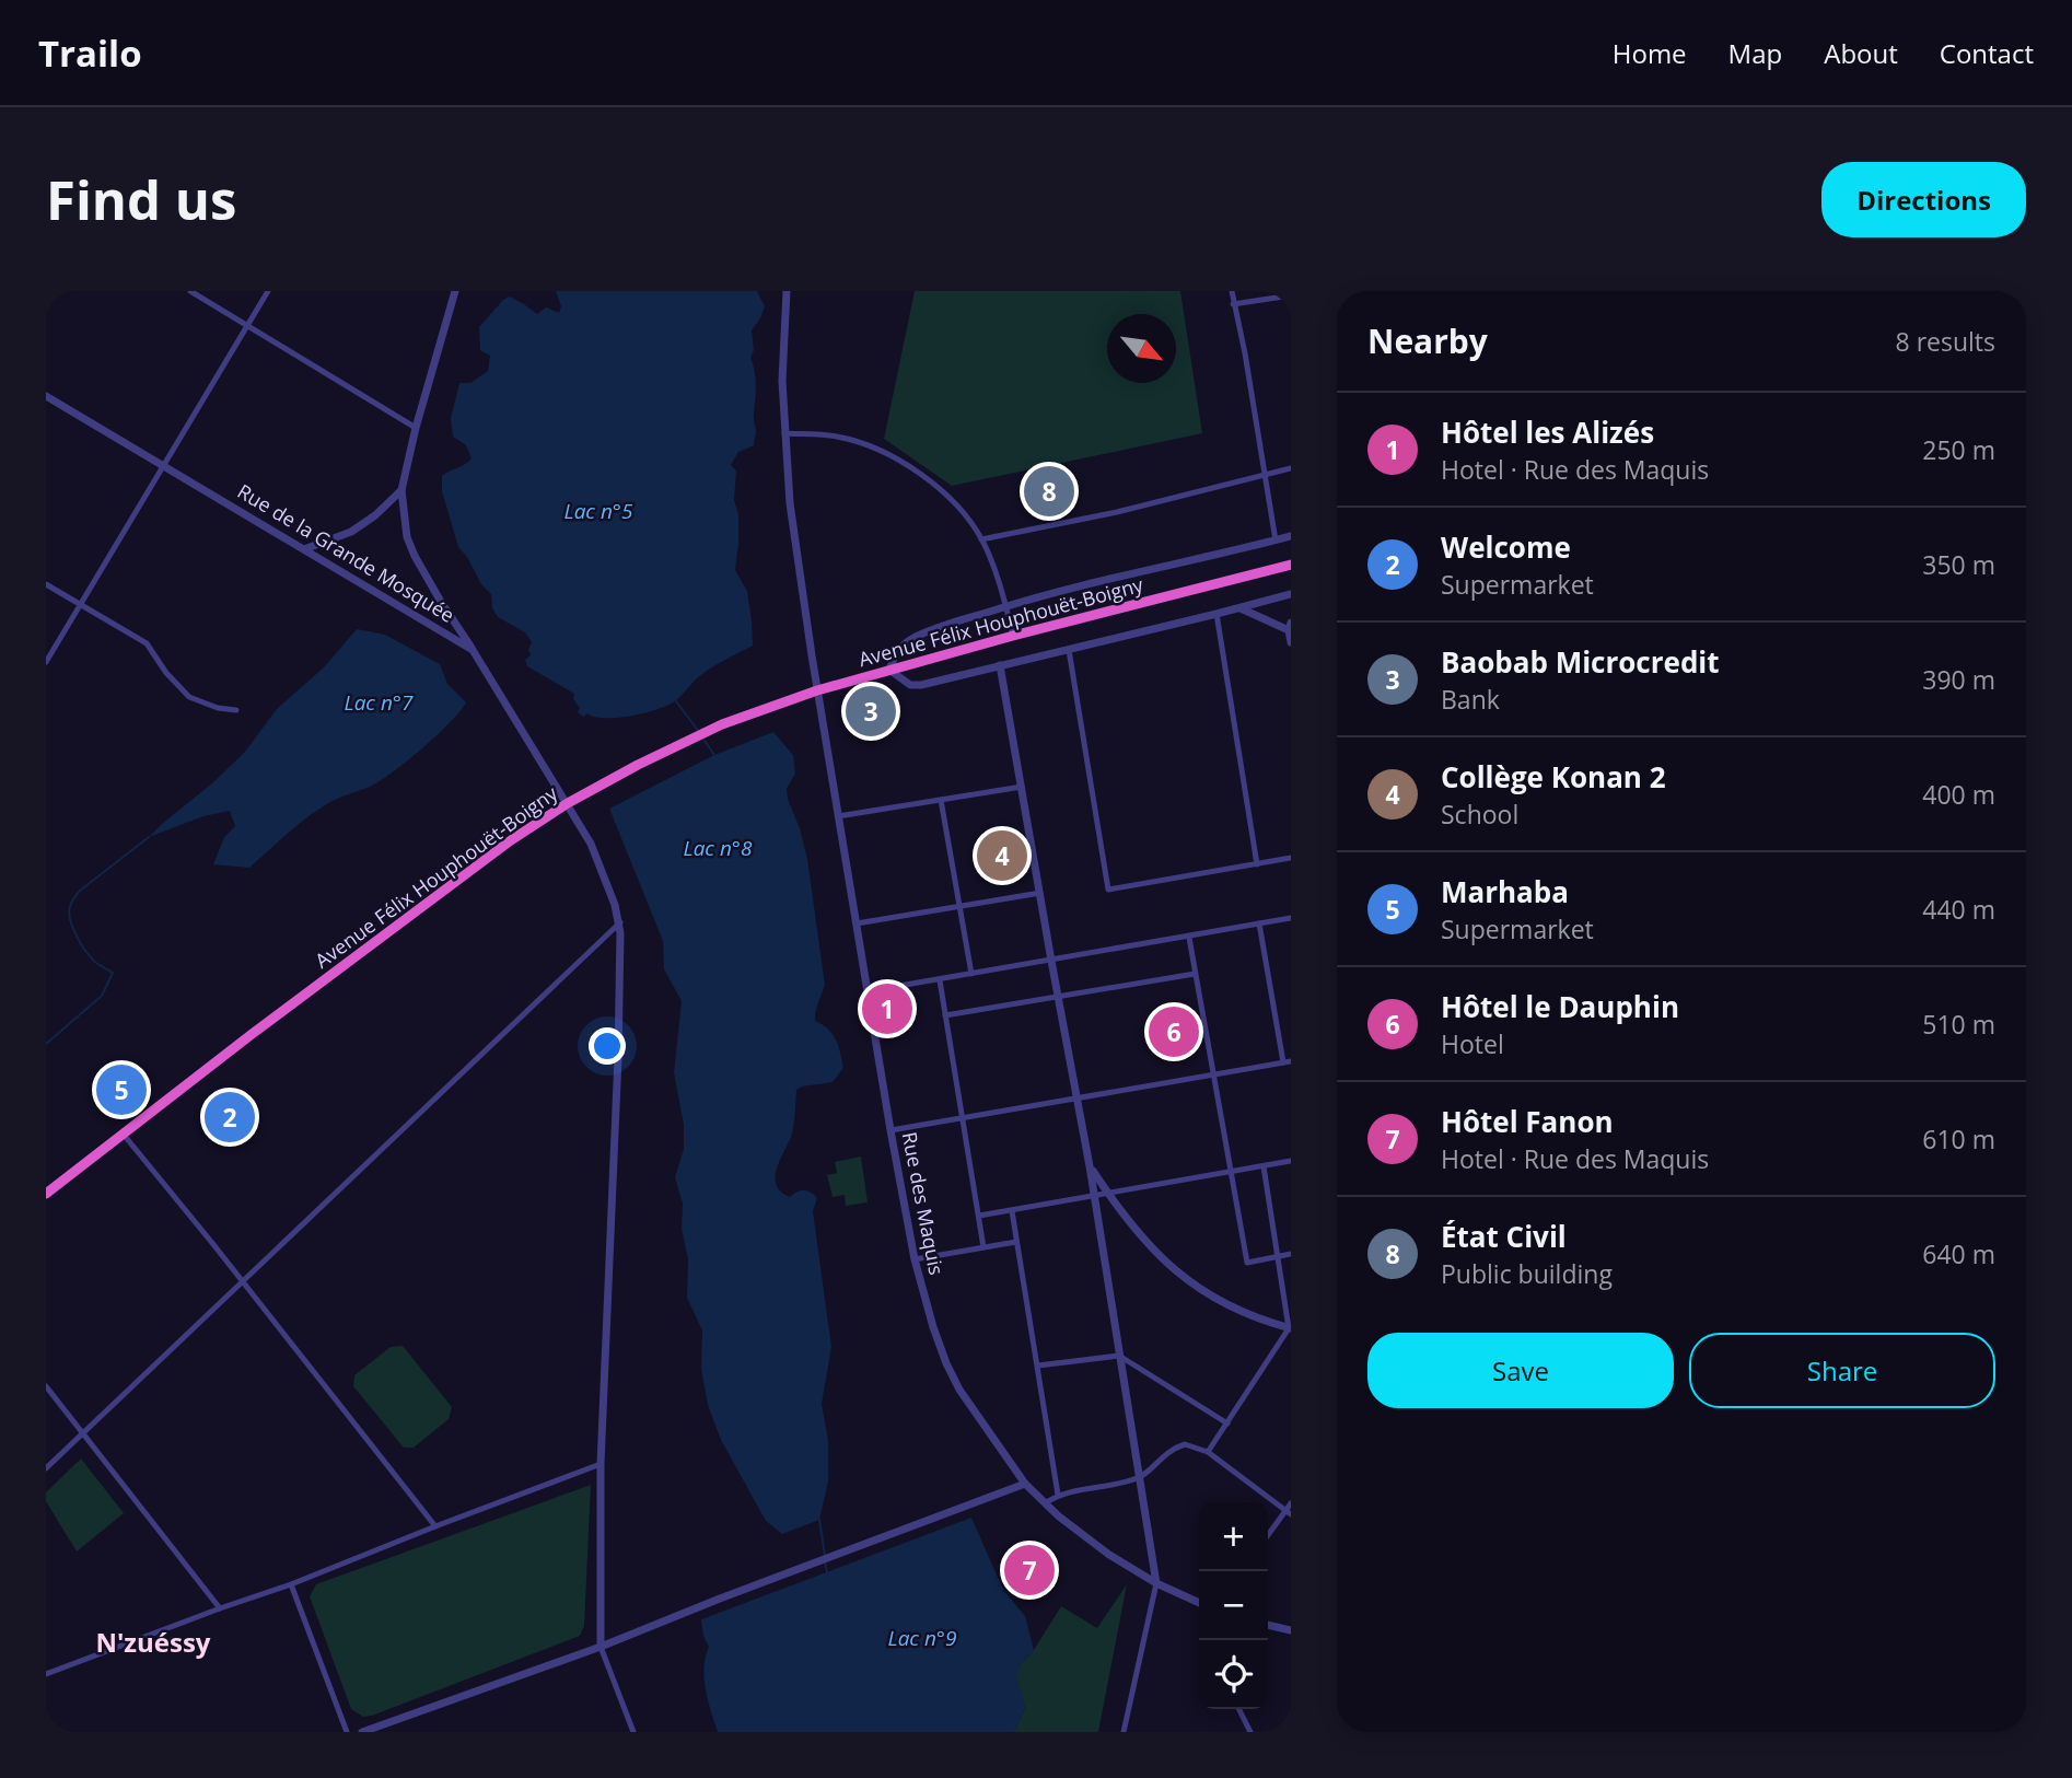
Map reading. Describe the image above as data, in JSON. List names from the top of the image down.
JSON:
{
  "streets": {
    "highway": ["Avenue Félix Houphouët-Boigny"],
    "street": ["Rue de la Grande Mosquée", "Rue des Maquis"]
  },
  "crossings": [
    ["Rue de la Grande Mosquée", "Avenue Félix Houphouët-Boigny"],
    ["Avenue Félix Houphouët-Boigny", "Rue des Maquis"]
  ],
  "districts": ["N'zuéssy"],
  "water": [
    "Lac n°5",
    "Lac n°7",
    "Lac n°8",
    "Lac n°9"
  ],
  "north": "bottom right",
  "page": {
    "header": "Trailo",
    "nav": [
      "Home",
      "Map",
      "About",
      "Contact"
    ],
    "buttons": [
      "Directions",
      ["Save", "Share"]
    ],
    "title": "Find us",
    "heading": ["Nearby", "8 results"],
    "list": [
      {
        "mark": "1",
        "name": "Hôtel les Alizés",
        "note": "Hotel · Rue des Maquis",
        "value": "250 m"
      },
      {
        "mark": "2",
        "name": "Welcome",
        "note": "Supermarket",
        "value": "350 m"
      },
      {
        "mark": "3",
        "name": "Baobab Microcredit",
        "note": "Bank",
        "value": "390 m"
      },
      {
        "mark": "4",
        "name": "Collège Konan 2",
        "note": "School",
        "value": "400 m"
      },
      {
        "mark": "5",
        "name": "Marhaba",
        "note": "Supermarket",
        "value": "440 m"
      },
      {
        "mark": "6",
        "name": "Hôtel le Dauphin",
        "note": "Hotel",
        "value": "510 m"
      },
      {
        "mark": "7",
        "name": "Hôtel Fanon",
        "note": "Hotel · Rue des Maquis",
        "value": "610 m"
      },
      {
        "mark": "8",
        "name": "État Civil",
        "note": "Public building",
        "value": "640 m"
      }
    ],
    "pins": [
      "8",
      "3",
      "4",
      "1",
      "6",
      "5",
      "2",
      "7"
    ],
    "map_buttons": ["+", "−"]
  }
}
